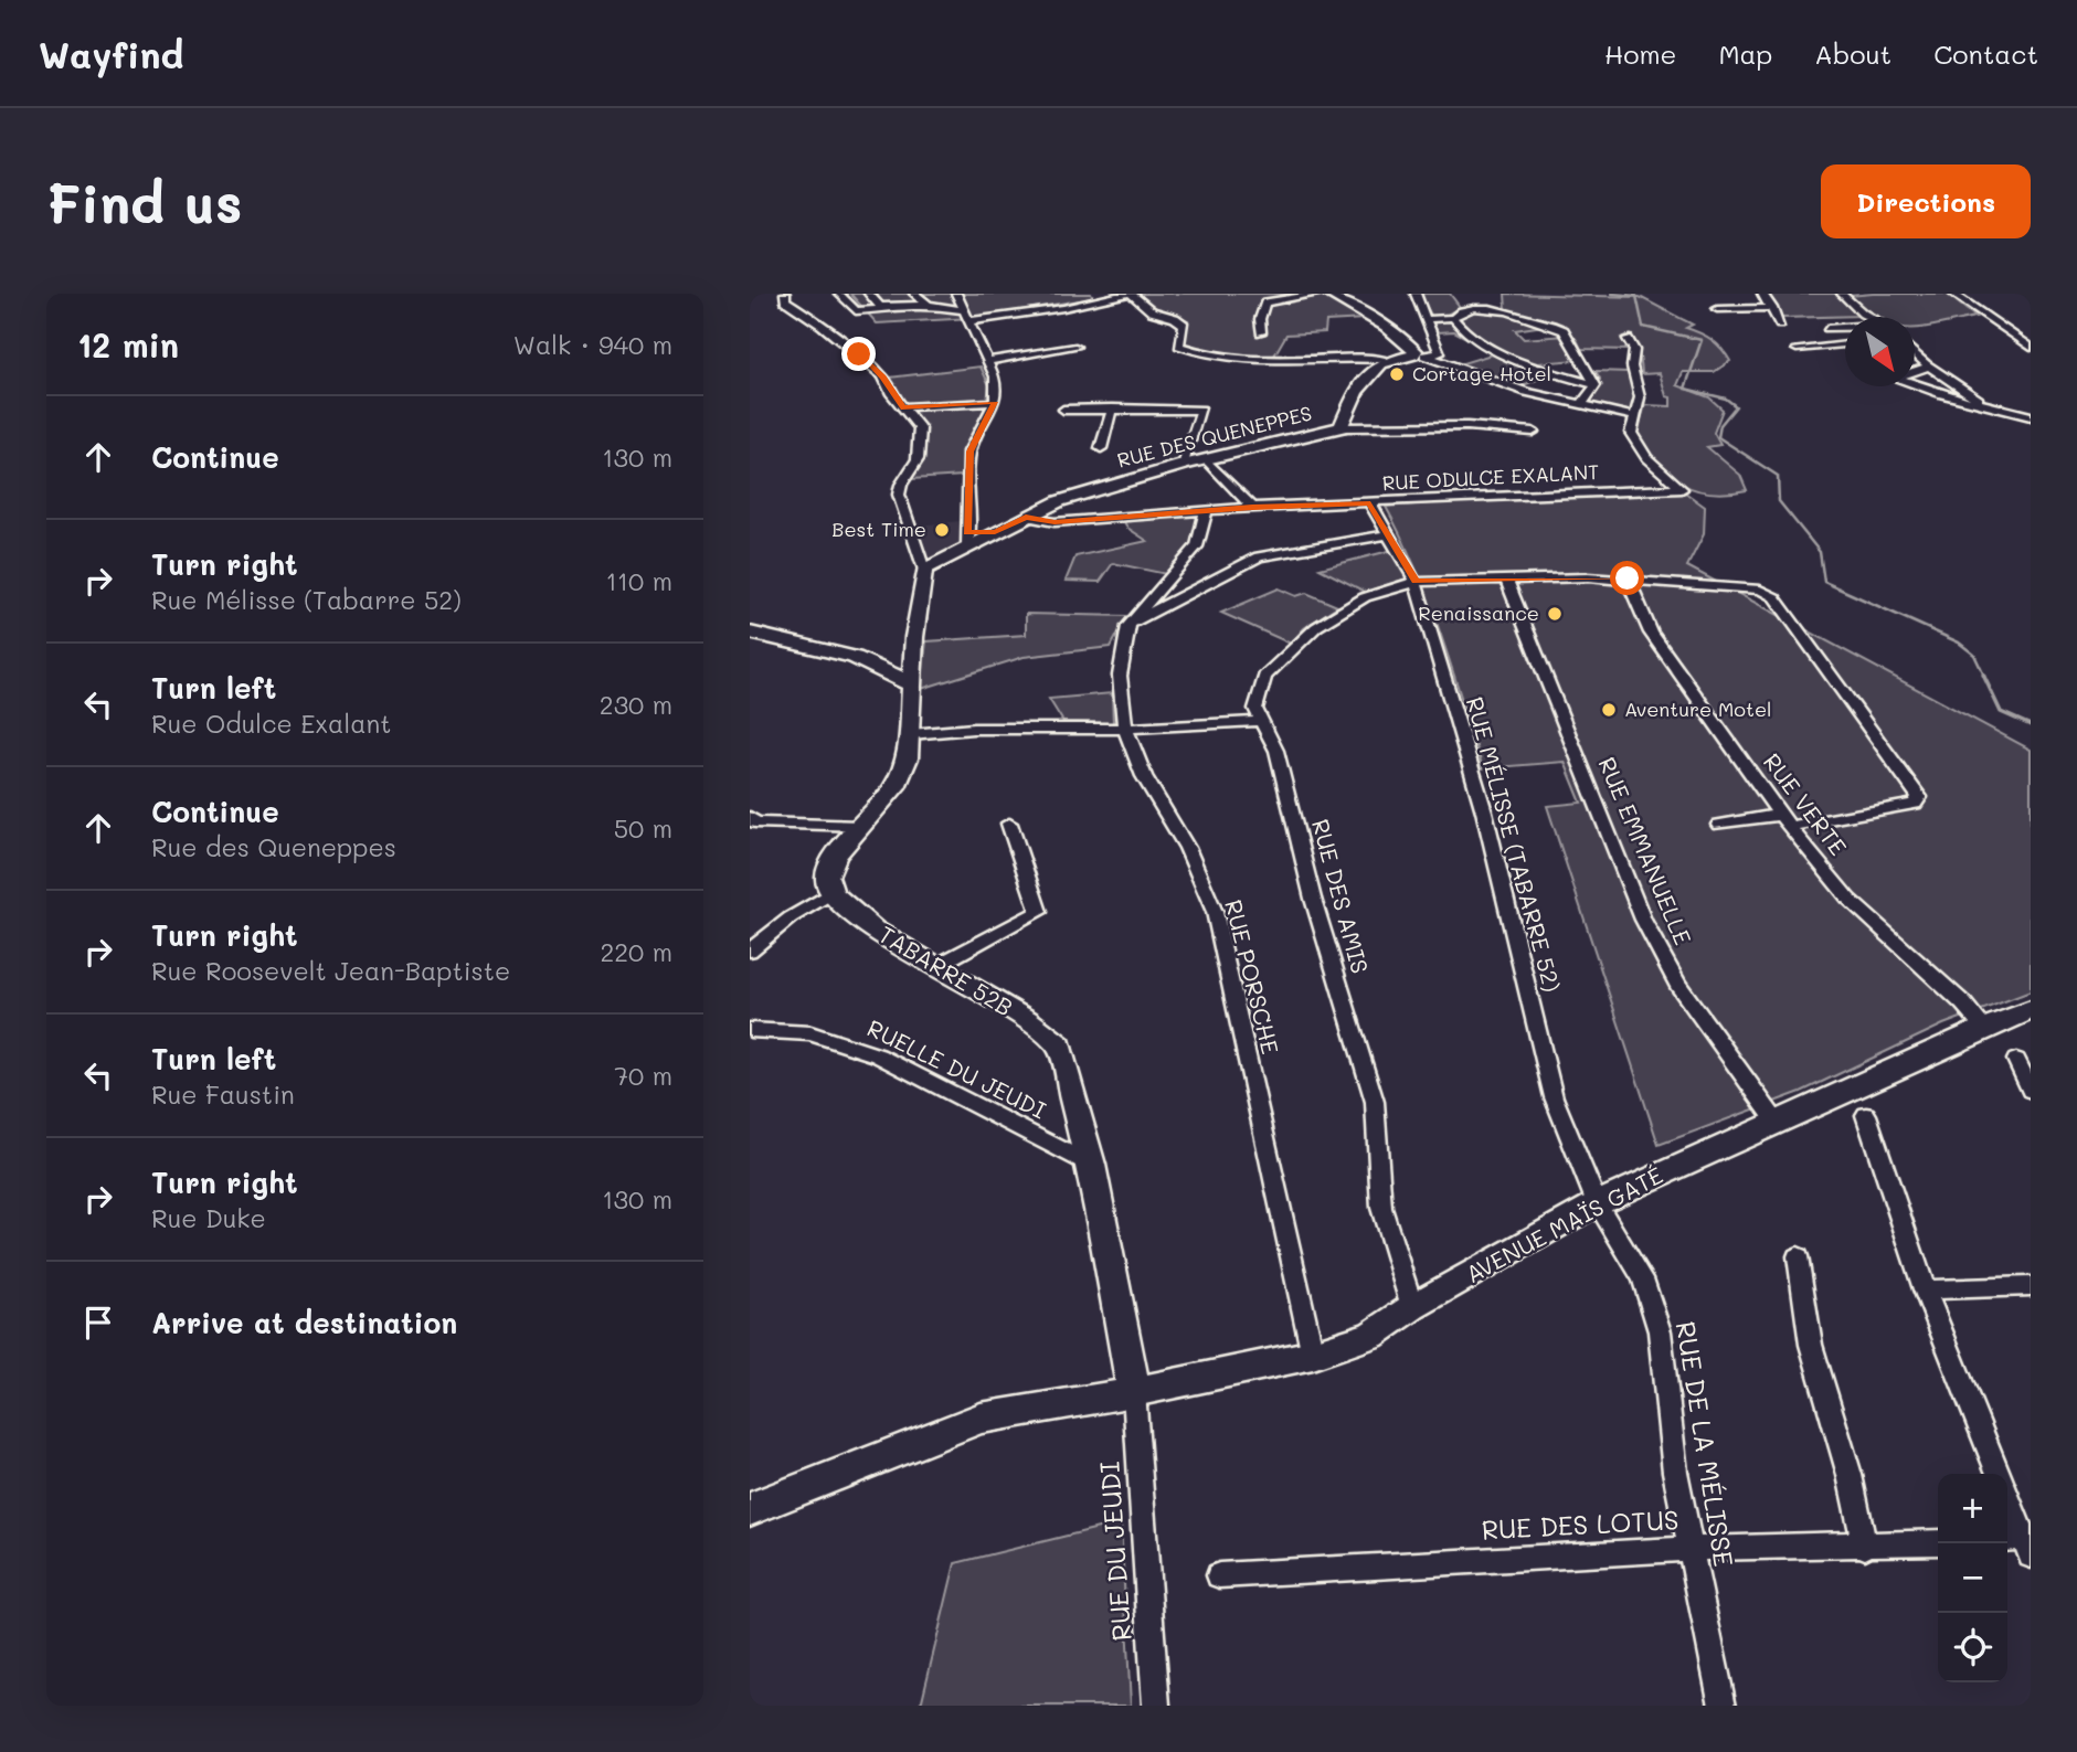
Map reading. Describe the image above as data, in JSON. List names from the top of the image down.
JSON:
{
  "streets": {
    "street": [
      "RUE DES QUENEPPES",
      "RUE ODULCE EXALANT",
      "RUE VERTE",
      "RUE MÉLISSE (TABARRE 52)",
      "RUE EMMANUELLE",
      "RUE DES AMIS",
      "TABARRE 52B",
      "RUE PORSCHE",
      "RUELLE DU JEUDI",
      "AVENUE MAÏS GATÉ",
      "RUE DE LA MÉLISSE",
      "RUE DES LOTUS",
      "RUE DU JEUDI"
    ]
  },
  "crossings": [
    ["RUE DES QUENEPPES", "RUE ODULCE EXALANT"],
    ["RUE ODULCE EXALANT", "RUE MÉLISSE (TABARRE 52)"],
    ["RUE VERTE", "AVENUE MAÏS GATÉ"],
    ["RUE MÉLISSE (TABARRE 52)", "AVENUE MAÏS GATÉ"],
    ["RUE MÉLISSE (TABARRE 52)", "RUE DE LA MÉLISSE"],
    ["RUE EMMANUELLE", "AVENUE MAÏS GATÉ"],
    ["RUE DES AMIS", "AVENUE MAÏS GATÉ"],
    ["TABARRE 52B", "RUELLE DU JEUDI"],
    ["TABARRE 52B", "AVENUE MAÏS GATÉ"],
    ["TABARRE 52B", "RUE DU JEUDI"],
    ["RUE PORSCHE", "AVENUE MAÏS GATÉ"],
    ["AVENUE MAÏS GATÉ", "RUE DE LA MÉLISSE"],
    ["AVENUE MAÏS GATÉ", "RUE DU JEUDI"],
    ["RUE DE LA MÉLISSE", "RUE DES LOTUS"]
  ],
  "places": [
    "Cortage Hotel",
    "Best Time",
    "Renaissance",
    "Aventure Motel"
  ],
  "north": "bottom right",
  "page": {
    "header": "Wayfind",
    "nav": [
      "Home",
      "Map",
      "About",
      "Contact"
    ],
    "buttons": "Directions",
    "title": "Find us",
    "heading": ["12 min", "Walk · 940 m"],
    "list": [
      ["Continue", "130 m"],
      ["Turn right", "Rue Mélisse (Tabarre 52)", "110 m"],
      ["Turn left", "Rue Odulce Exalant", "230 m"],
      ["Continue", "Rue des Queneppes", "50 m"],
      ["Turn right", "Rue Roosevelt Jean-Baptiste", "220 m"],
      ["Turn left", "Rue Faustin", "70 m"],
      ["Turn right", "Rue Duke", "130 m"],
      "Arrive at destination"
    ],
    "map_buttons": ["+", "−"]
  }
}
